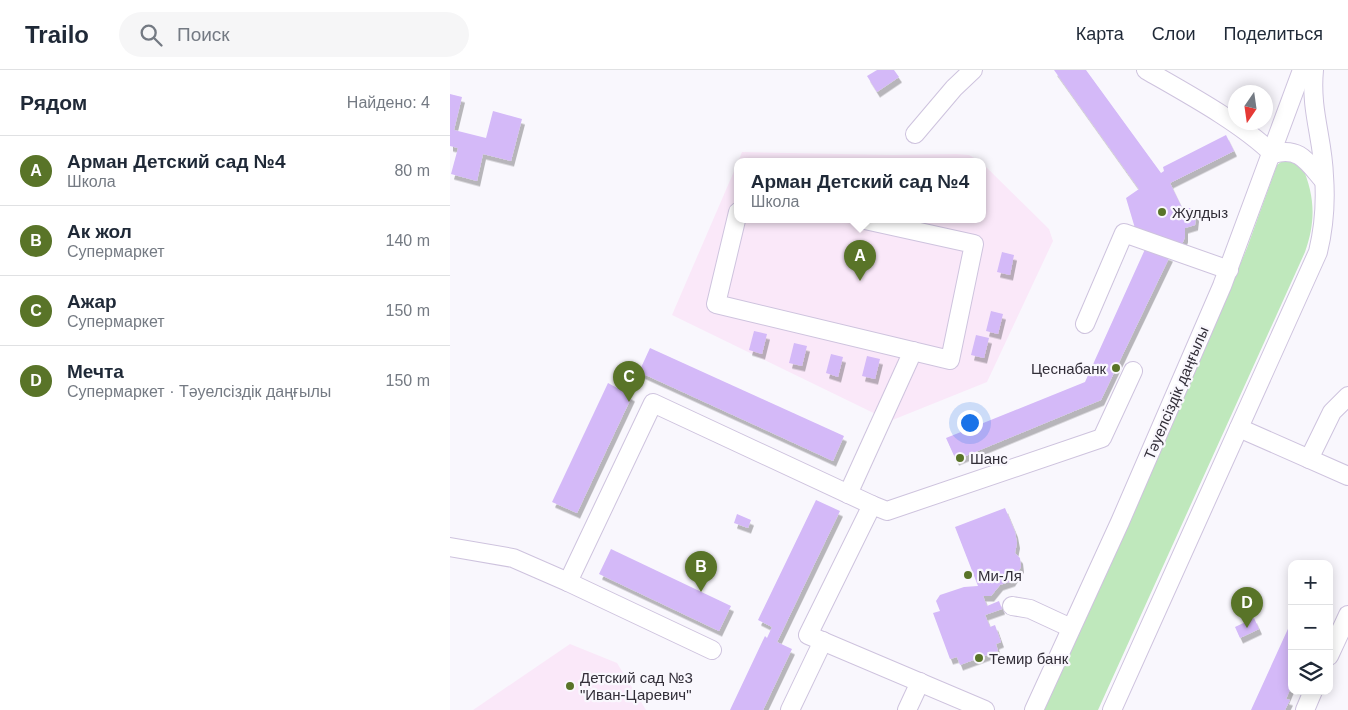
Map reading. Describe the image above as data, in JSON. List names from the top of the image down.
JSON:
{
  "streets": {
    "street": ["Тәуелсіздік даңғылы"]
  },
  "places": [
    "Жулдыз",
    "Цеснабанк",
    "Шанс",
    "Ми-Ля",
    "Темир банк",
    "Детский сад №3 \"Иван-Царевич\""
  ],
  "north": "bottom",
  "page": {
    "header": "Trailo",
    "search": "Поиск",
    "nav": ["Карта", "Слои", "Поделиться"],
    "heading": ["Рядом", "Найдено: 4"],
    "list": [
      {
        "mark": "A",
        "name": "Арман Детский сад №4",
        "note": "Школа",
        "value": "80 m"
      },
      {
        "mark": "B",
        "name": "Ак жол",
        "note": "Супермаркет",
        "value": "140 m"
      },
      {
        "mark": "C",
        "name": "Ажар",
        "note": "Супермаркет",
        "value": "150 m"
      },
      {
        "mark": "D",
        "name": "Мечта",
        "note": "Супермаркет · Тәуелсіздік даңғылы",
        "value": "150 m"
      }
    ],
    "popup": ["Арман Детский сад №4", "Школа"],
    "pins": [
      "A",
      "C",
      "B",
      "D"
    ],
    "map_buttons": ["+", "−"]
  }
}
